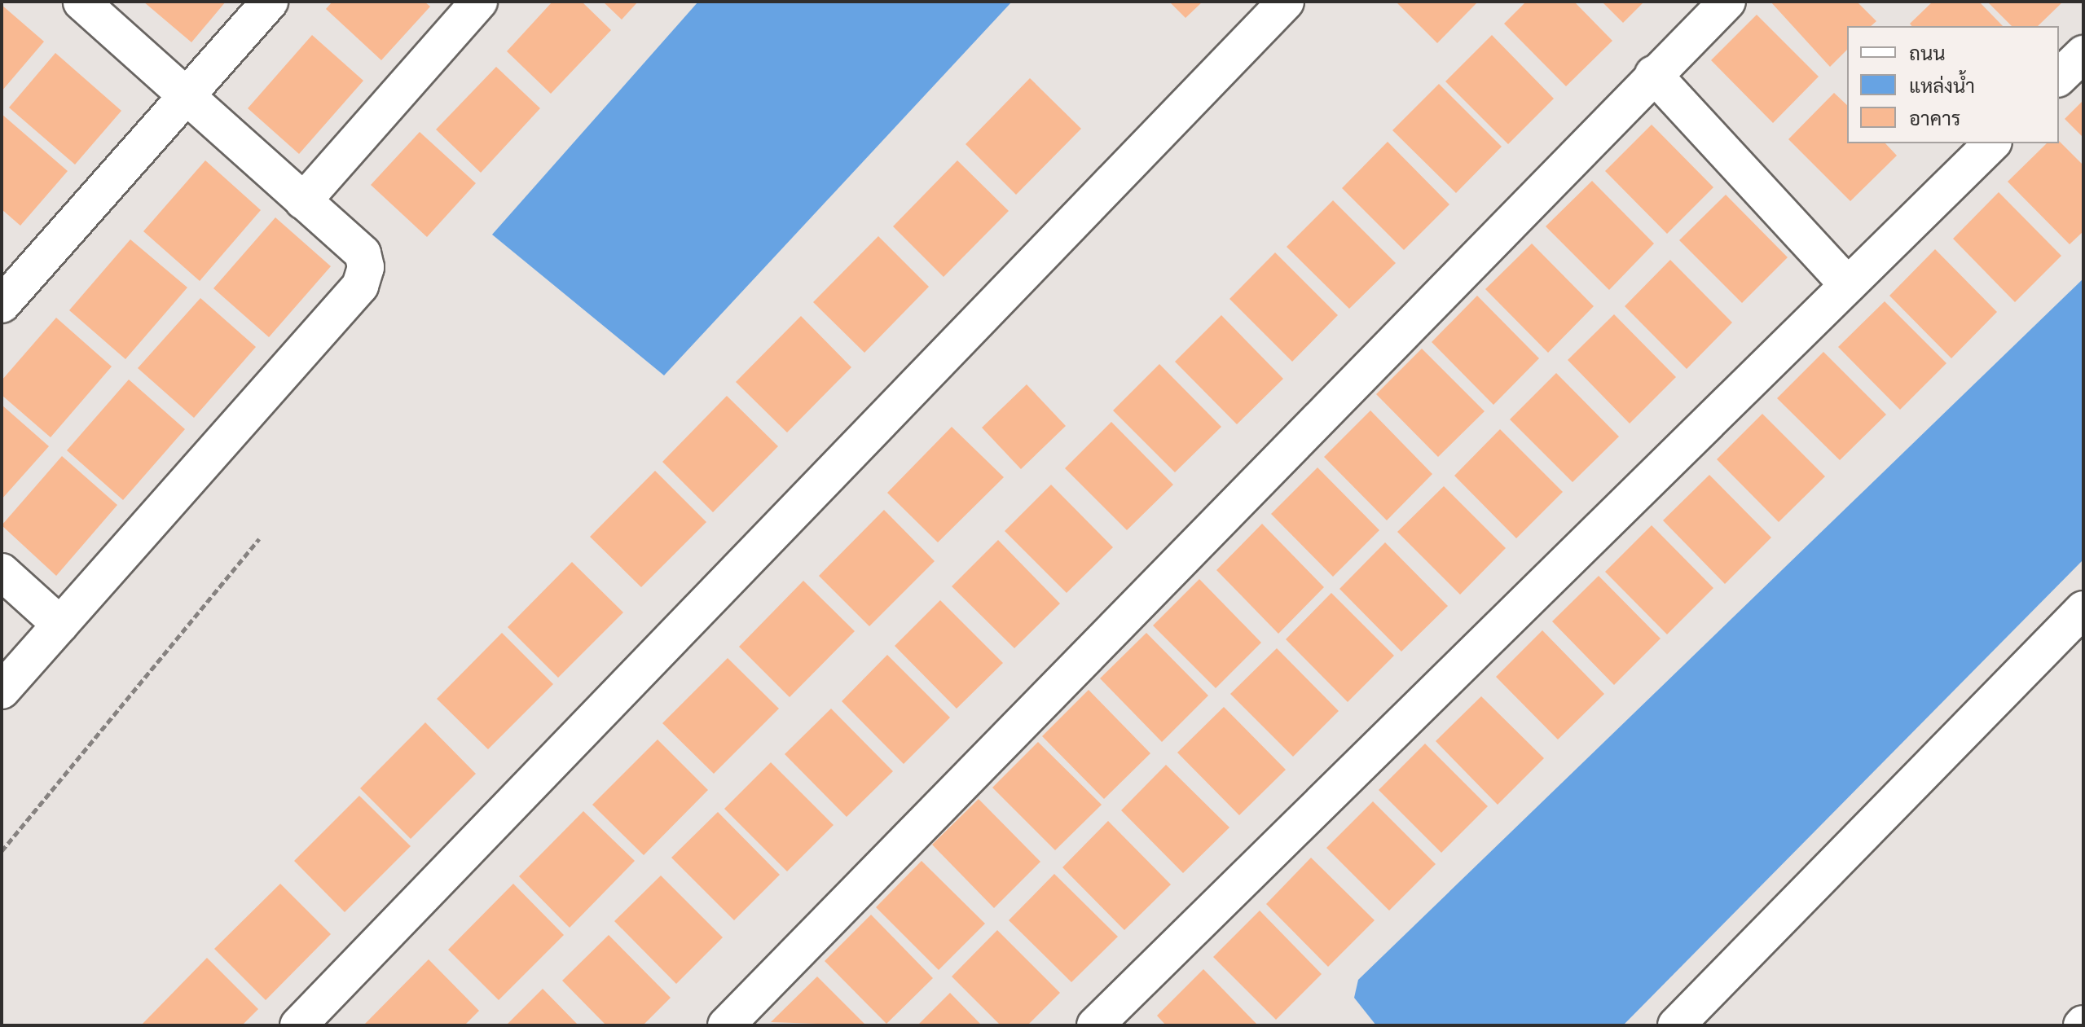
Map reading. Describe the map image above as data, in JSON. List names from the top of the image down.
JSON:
{
  "legend": ["ถนน", "แหล่งน้ำ", "อาคาร"]
}
